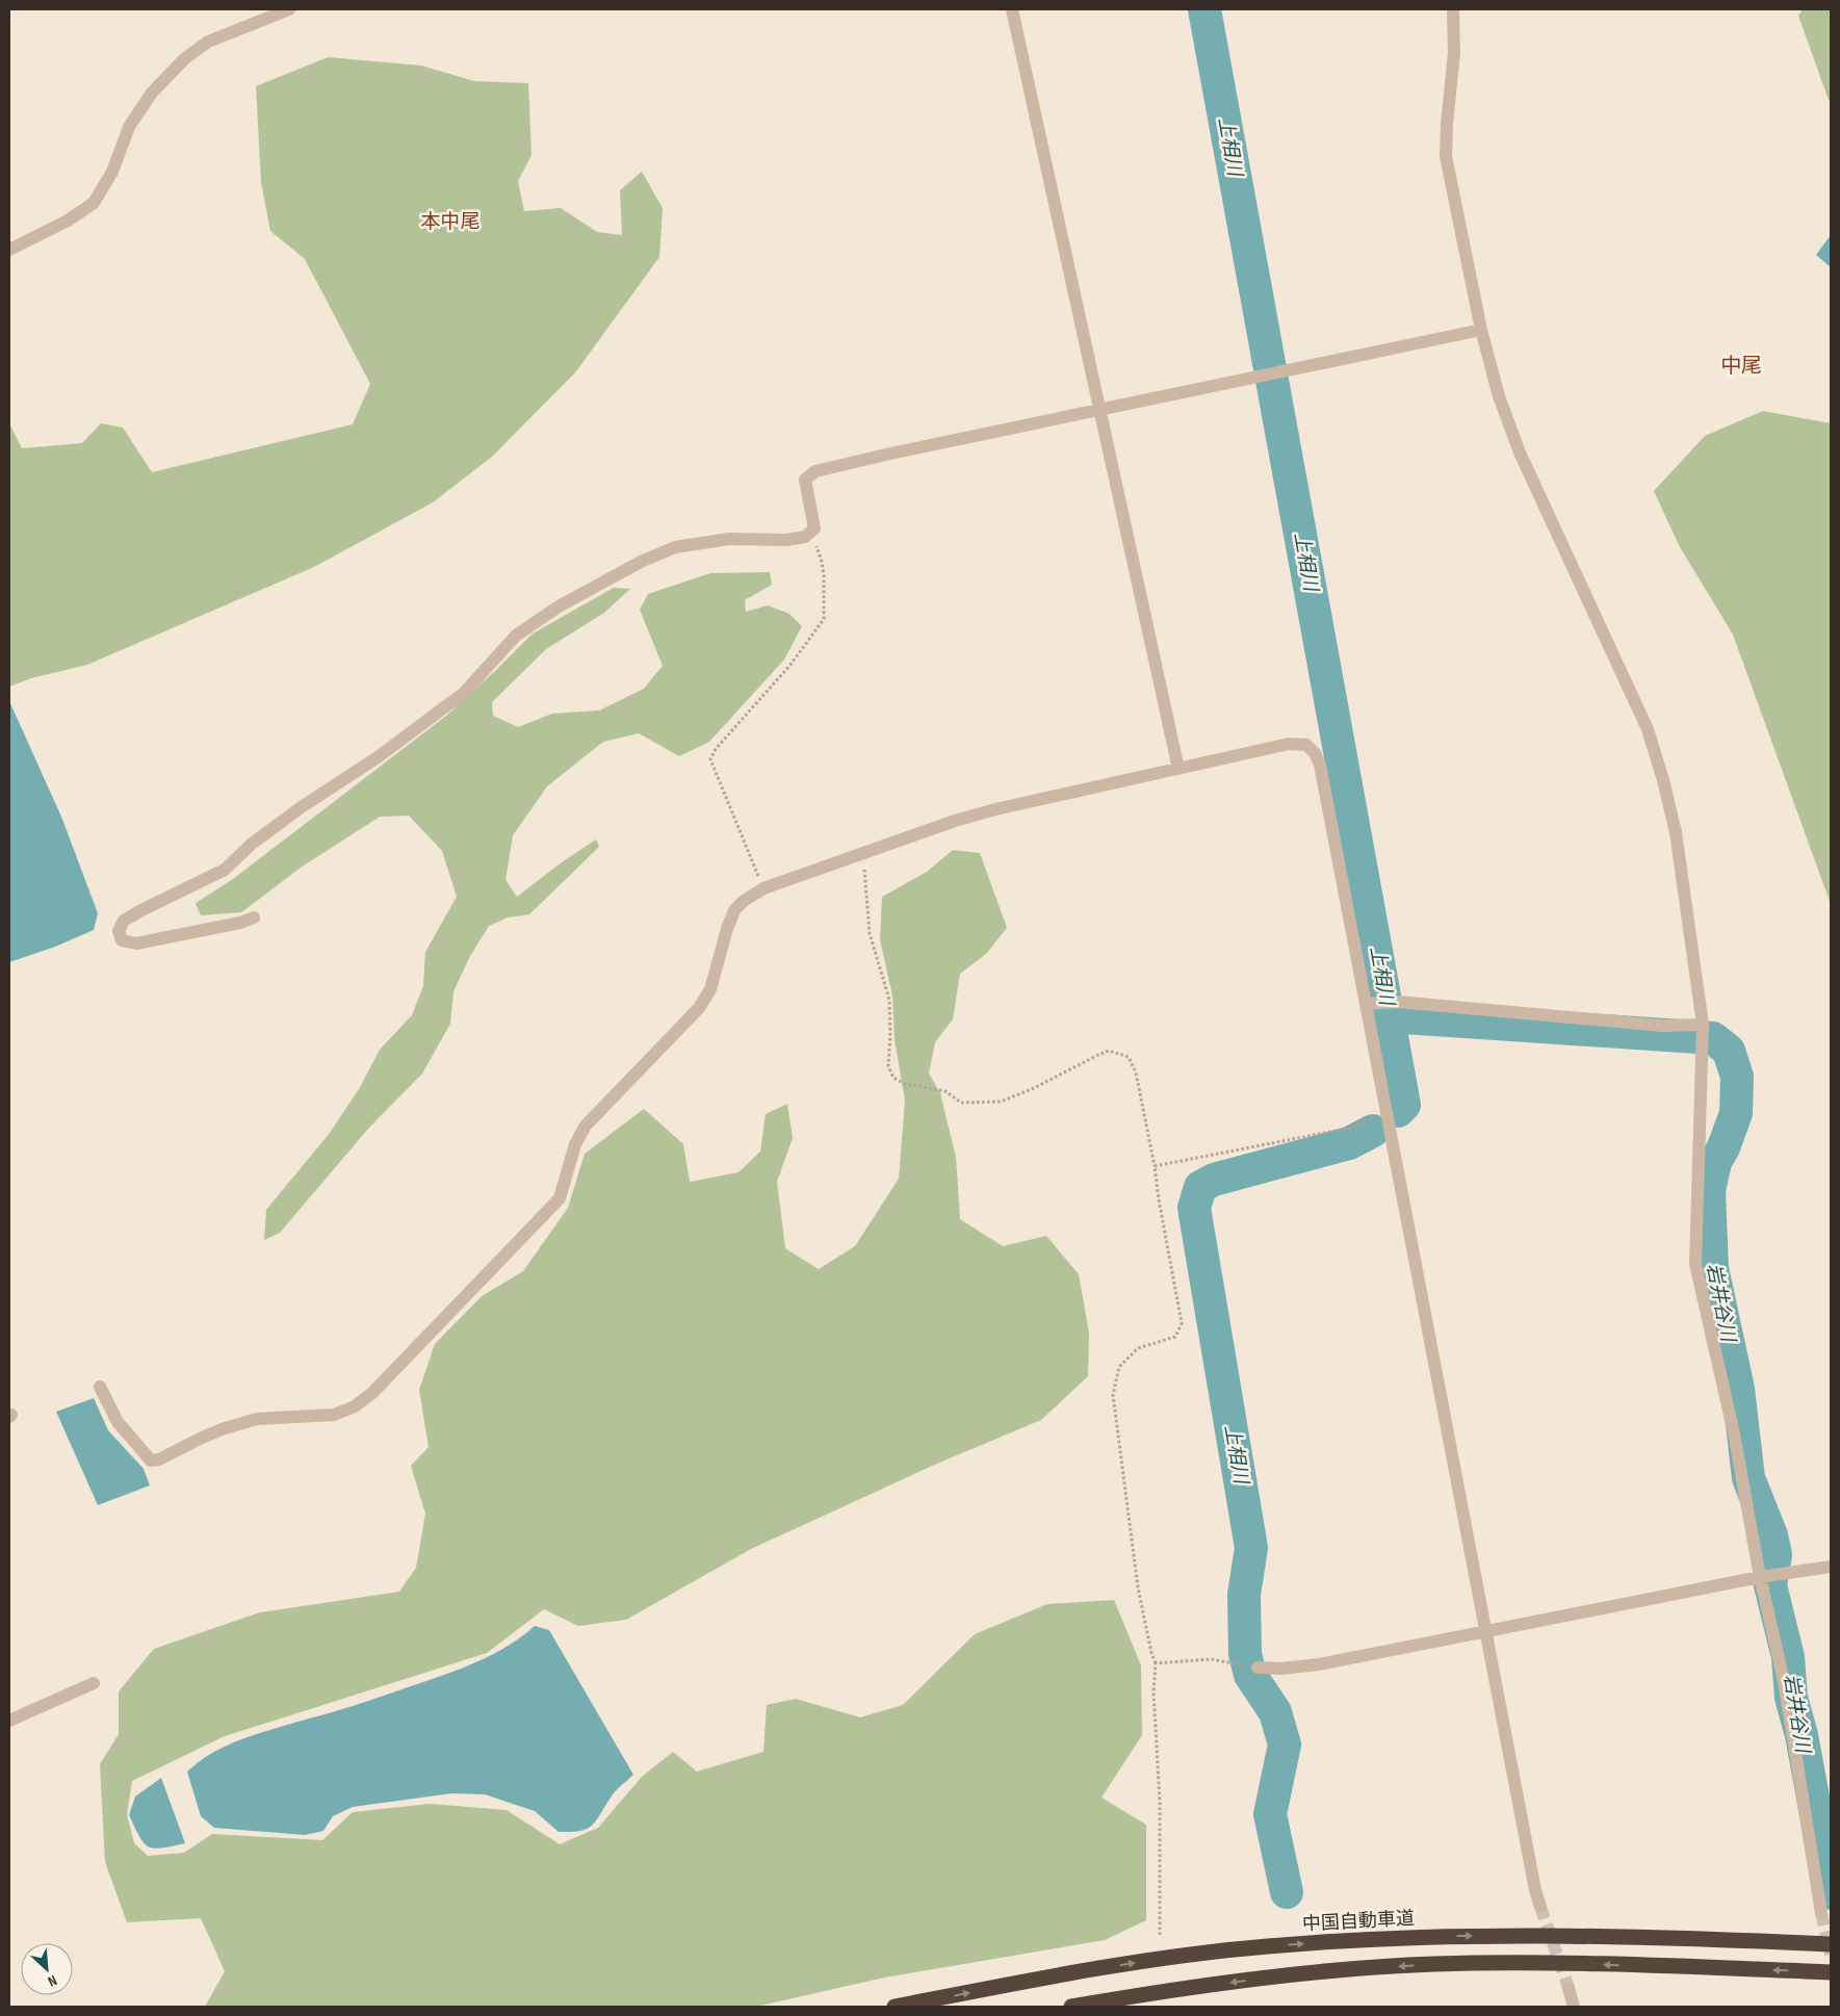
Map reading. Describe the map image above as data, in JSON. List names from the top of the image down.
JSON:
{
  "streets": {
    "highway": ["中国自動車道"]
  },
  "districts": ["本中尾", "中尾"],
  "water": ["上相川", "岩井谷川"],
  "north": "bottom right"
}
